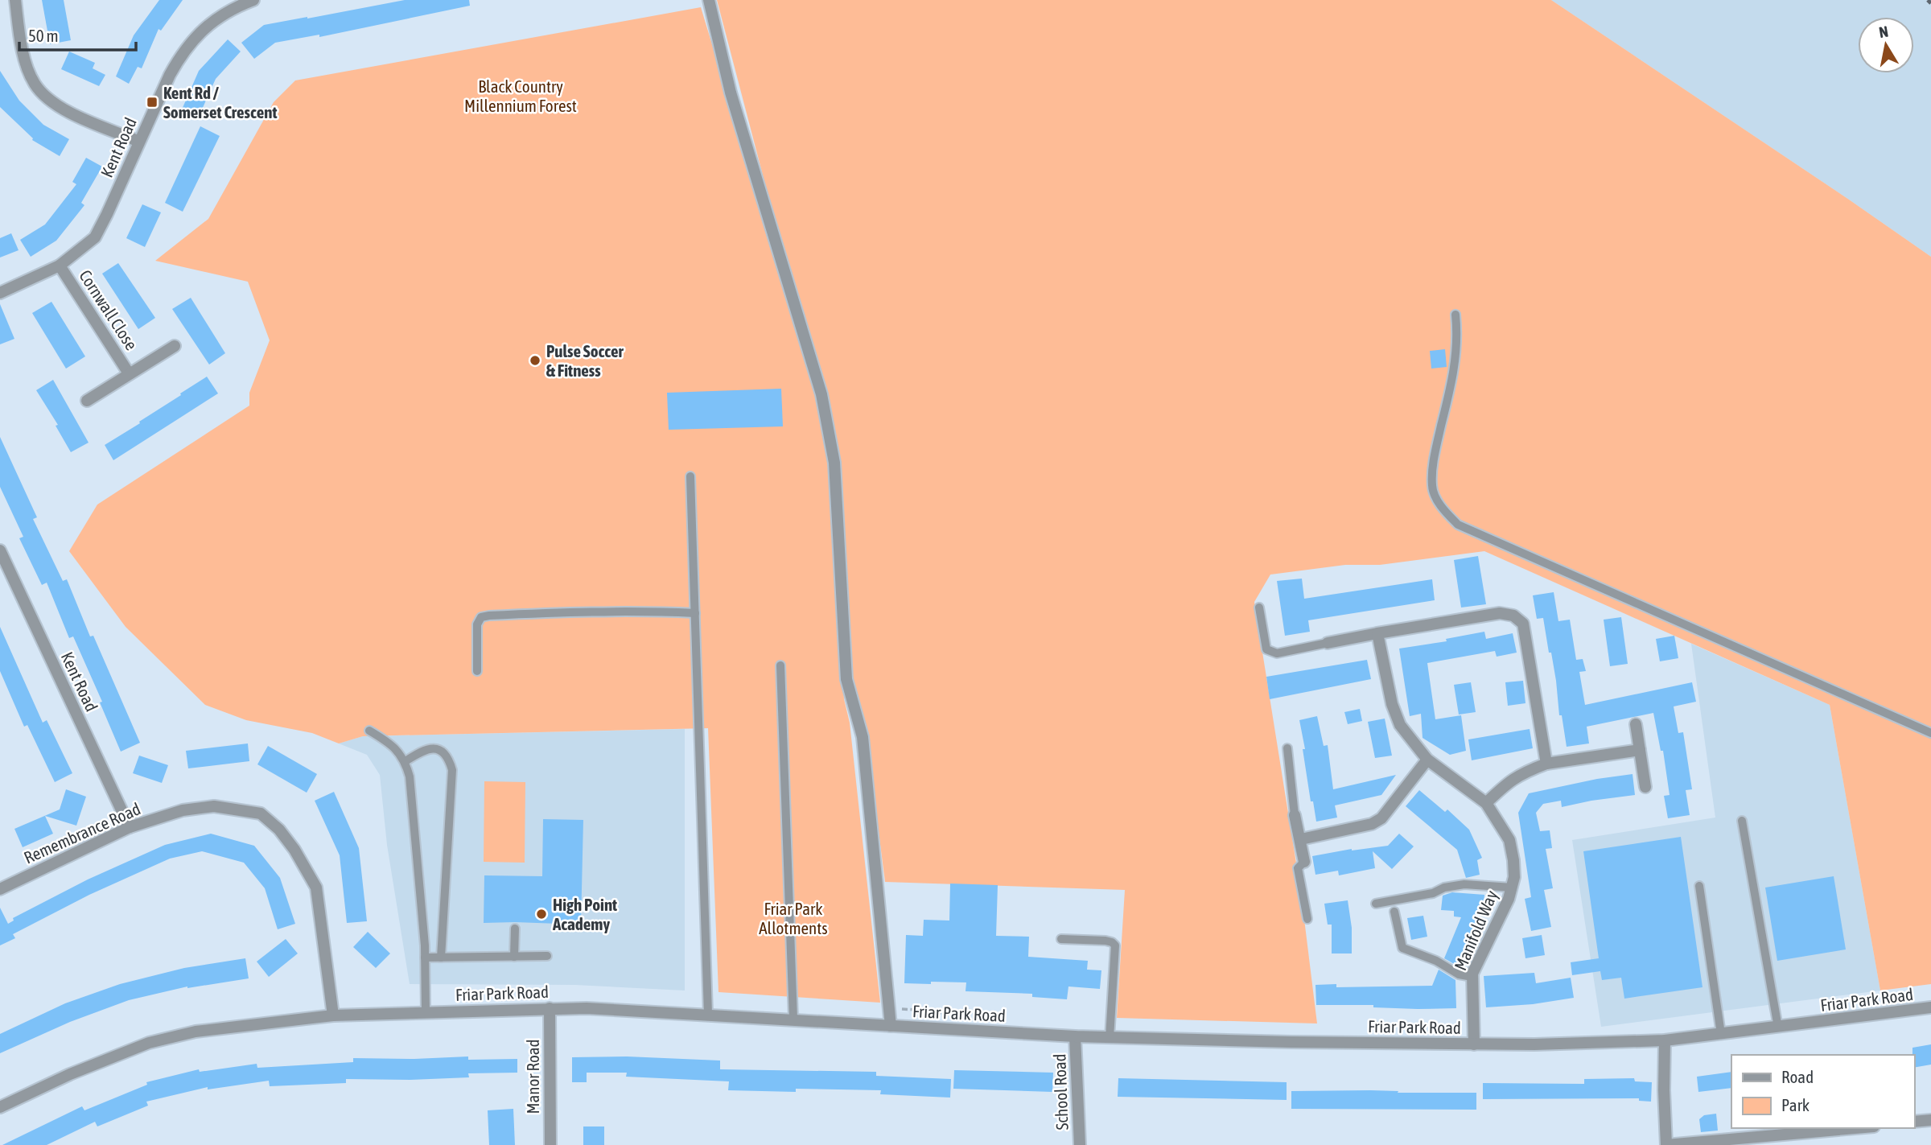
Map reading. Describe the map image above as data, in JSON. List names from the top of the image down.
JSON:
{
  "streets": {
    "street": [
      "Kent Road",
      "Cornwall Close",
      "Remembrance Road",
      "Manifold Way",
      "Friar Park Road",
      "Manor Road",
      "School Road"
    ]
  },
  "crossings": [
    ["Kent Road", "Cornwall Close"],
    ["Kent Road", "Remembrance Road"],
    ["Remembrance Road", "Friar Park Road"],
    ["Manifold Way", "Friar Park Road"],
    ["Friar Park Road", "Manor Road"],
    ["Friar Park Road", "School Road"]
  ],
  "parks": ["Black Country Millennium Forest", "Friar Park Allotments"],
  "places": {
    "transit": ["Kent Rd / Somerset Crescent"],
    "other": ["Pulse Soccer & Fitness", "High Point Academy"]
  },
  "legend": ["Road", "Park"],
  "scale_bar": "50 m",
  "north": "top"
}
